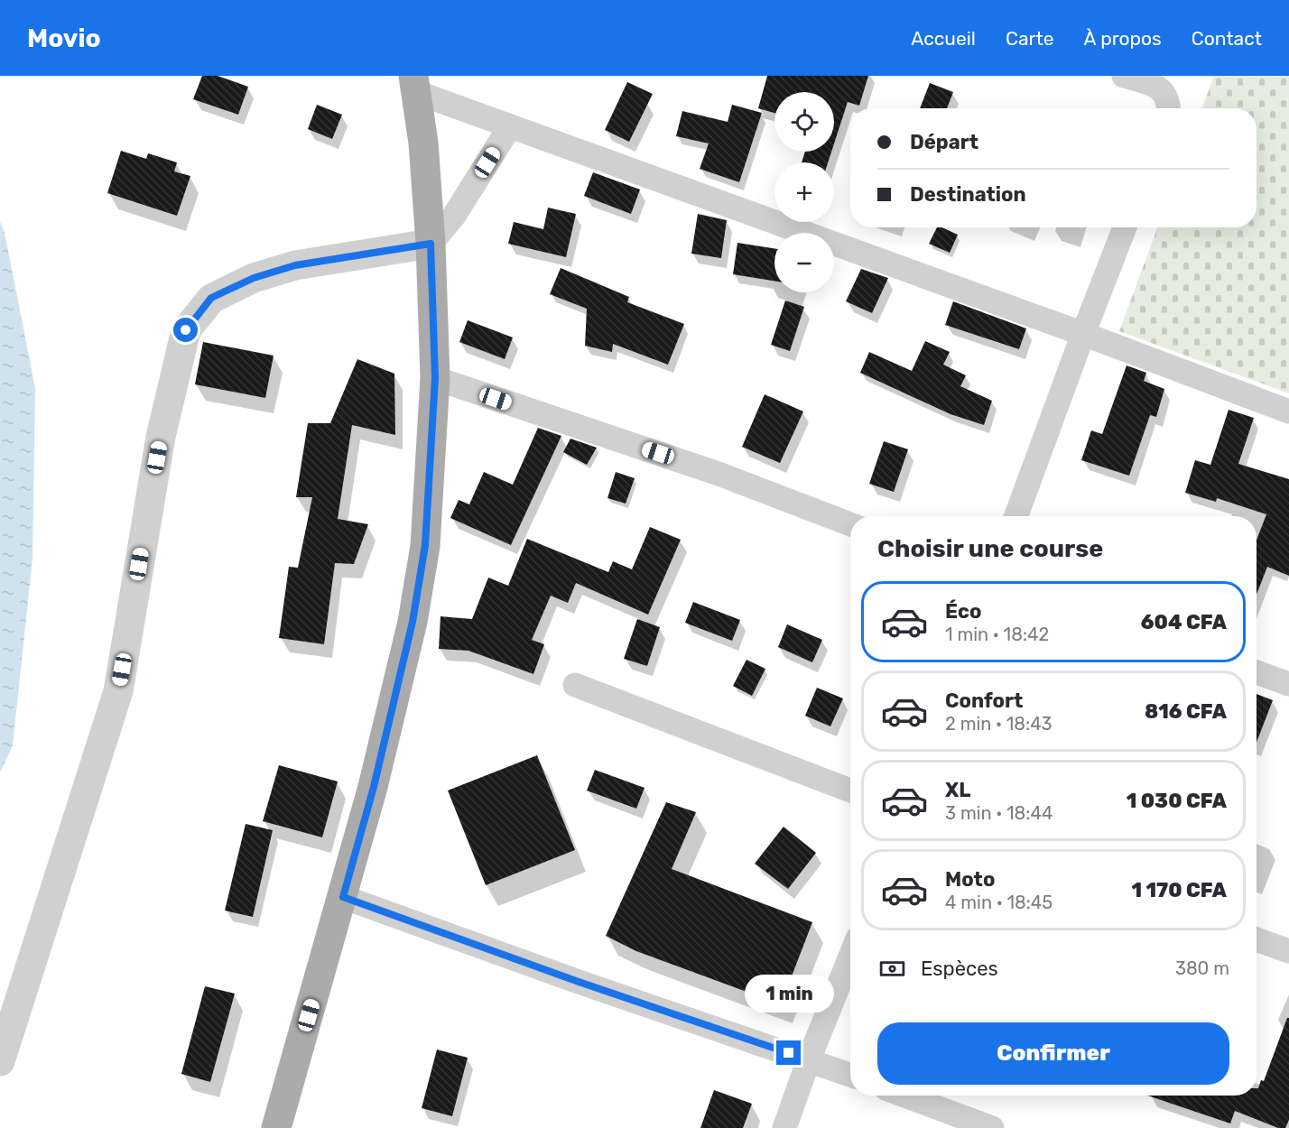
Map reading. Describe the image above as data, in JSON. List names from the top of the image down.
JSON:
{
  "page": {
    "header": "Movio",
    "nav": [
      "Accueil",
      "Carte",
      "À propos",
      "Contact"
    ],
    "map_buttons": ["+", "−"],
    "banner": ["Départ", "Destination"],
    "heading": "Choisir une course",
    "list": [
      {
        "name": "Éco",
        "note": "1 min · 18:42",
        "value": "604 CFA"
      },
      {
        "name": "Confort",
        "note": "2 min · 18:43",
        "value": "816 CFA"
      },
      {
        "name": "XL",
        "note": "3 min · 18:44",
        "value": "1 030 CFA"
      },
      {
        "name": "Moto",
        "note": "4 min · 18:45",
        "value": "1 170 CFA"
      }
    ],
    "pay": ["Espèces", "380 m"],
    "bubble": "1 min",
    "buttons": "Confirmer"
  }
}
